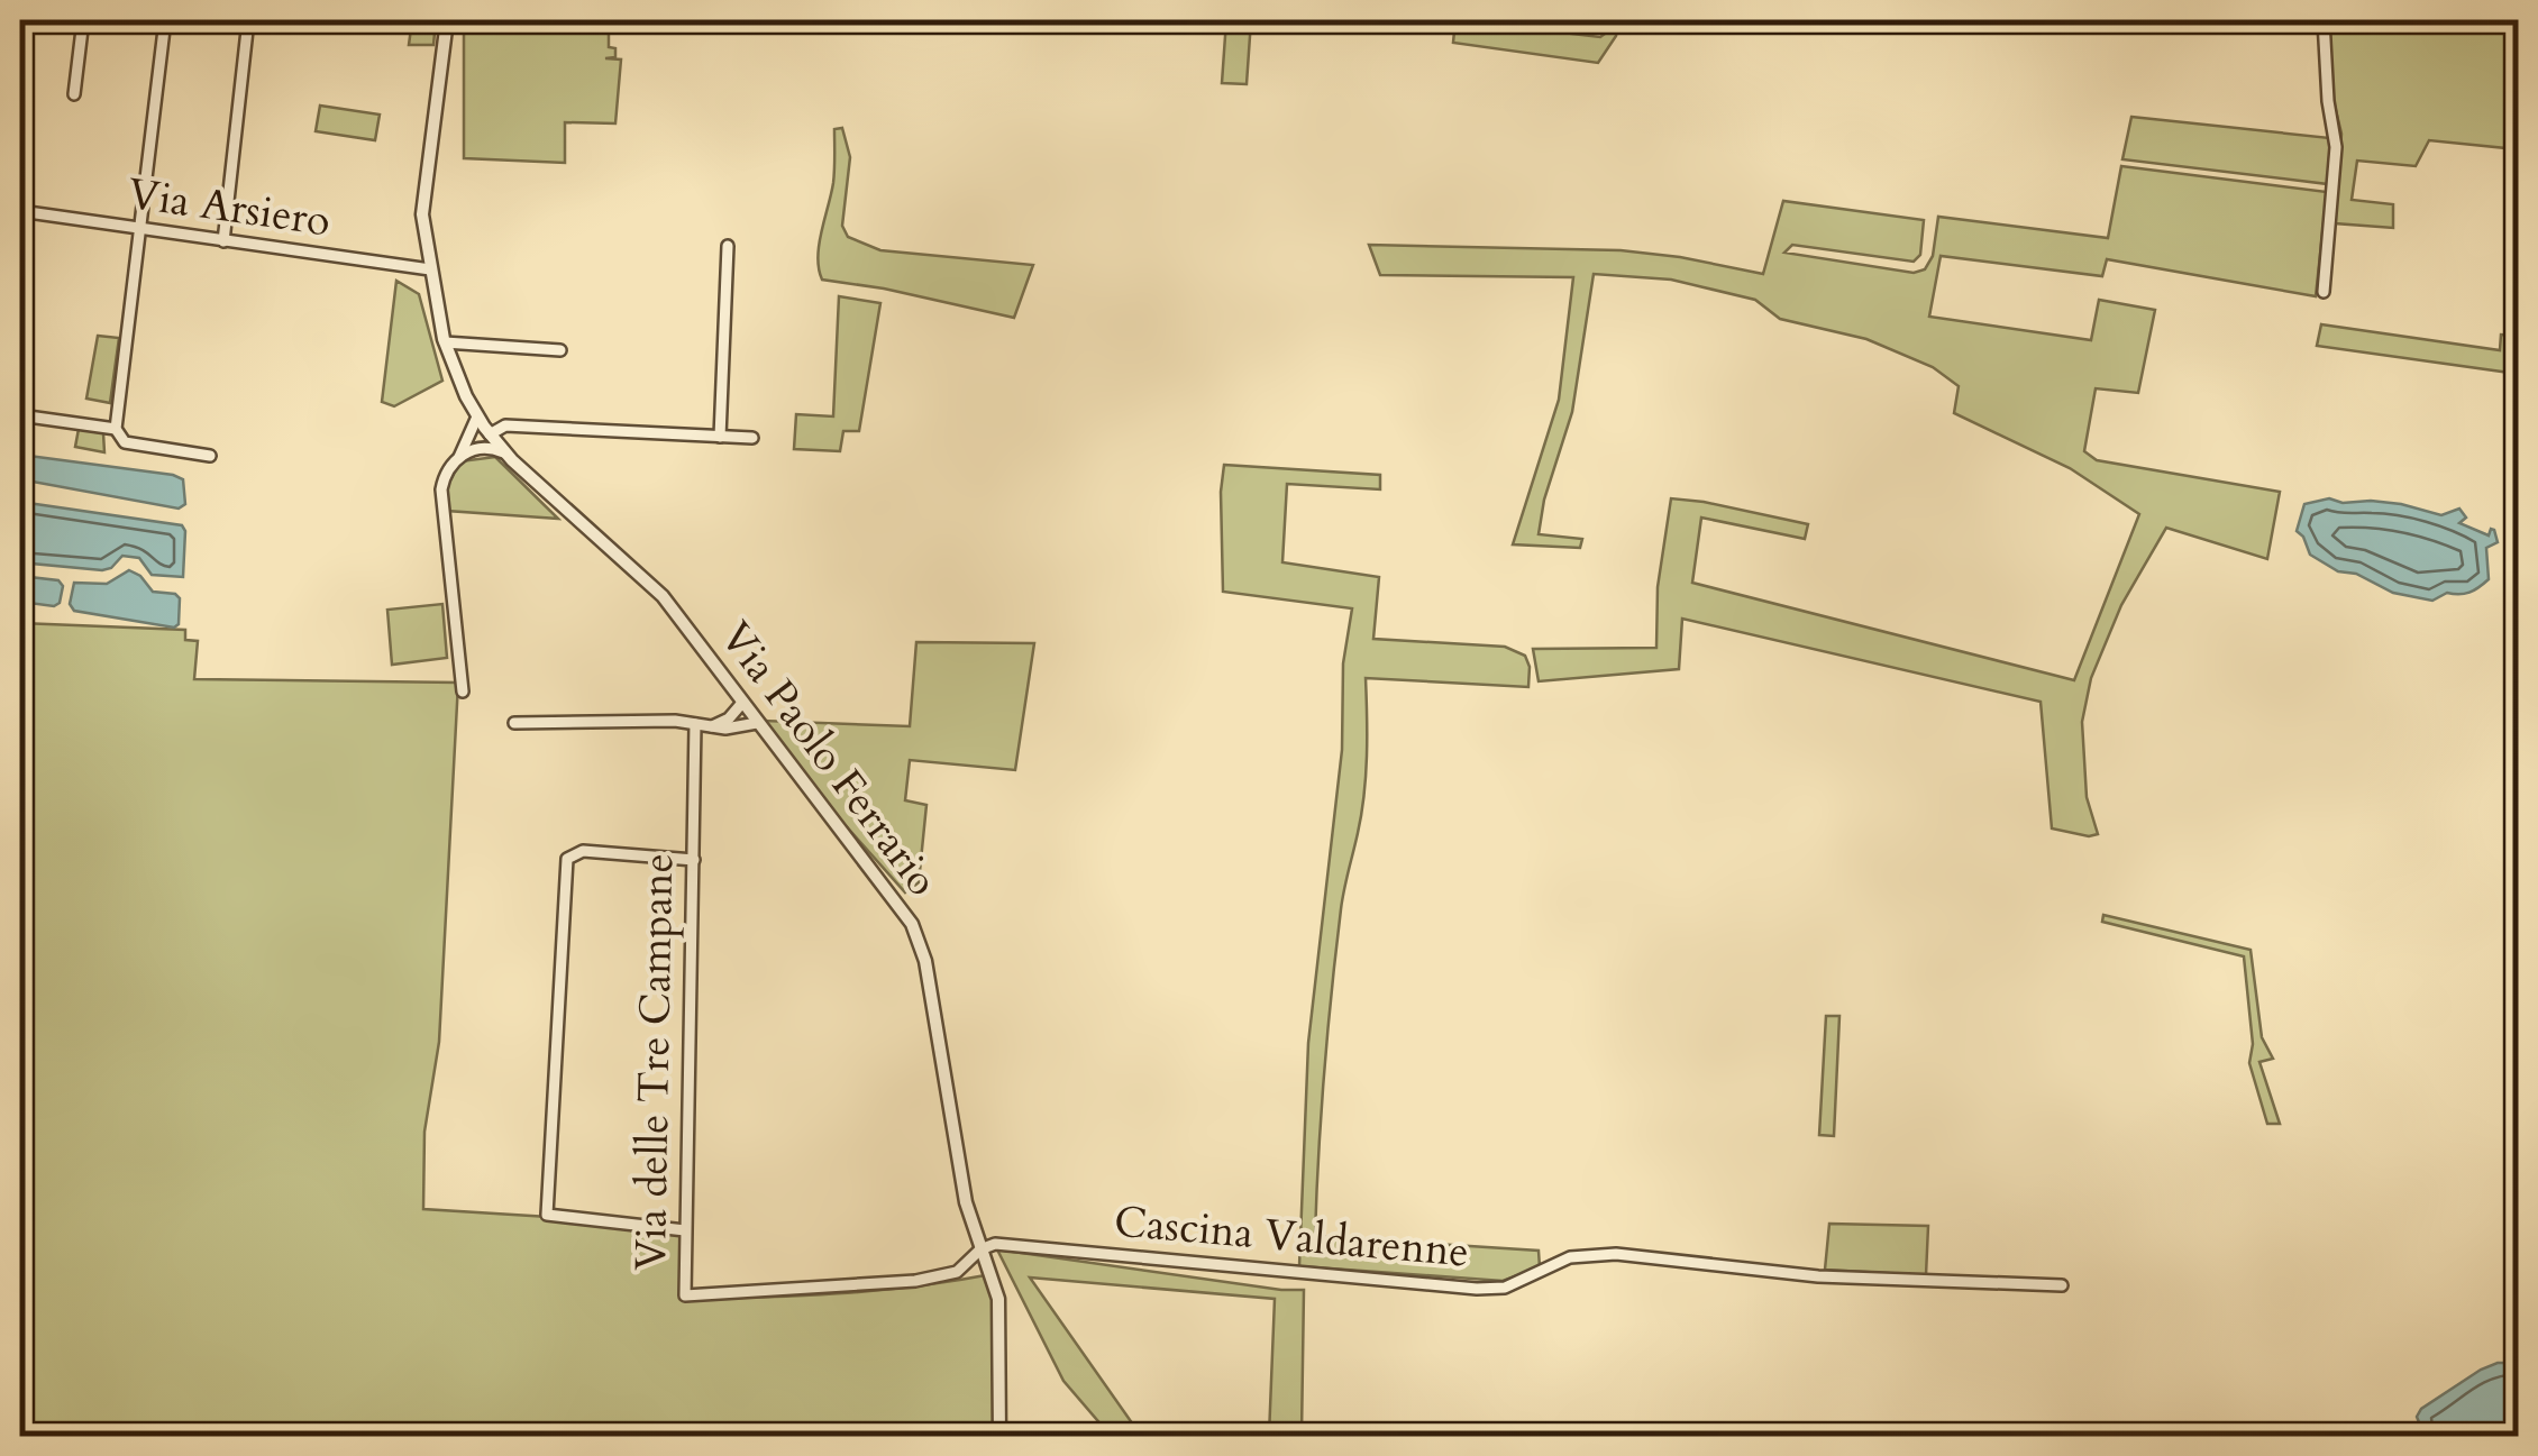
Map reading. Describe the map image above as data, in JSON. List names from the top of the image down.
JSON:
{
  "streets": {
    "street": [
      "Via Arsiero",
      "Via Paolo Ferrario",
      "Via delle Tre Campane",
      "Cascina Valdarenne"
    ]
  },
  "crossings": [
    ["Via Arsiero", "Via Paolo Ferrario"],
    ["Via Paolo Ferrario", "Via delle Tre Campane"],
    ["Via Paolo Ferrario", "Cascina Valdarenne"],
    ["Via delle Tre Campane", "Cascina Valdarenne"]
  ]
}
